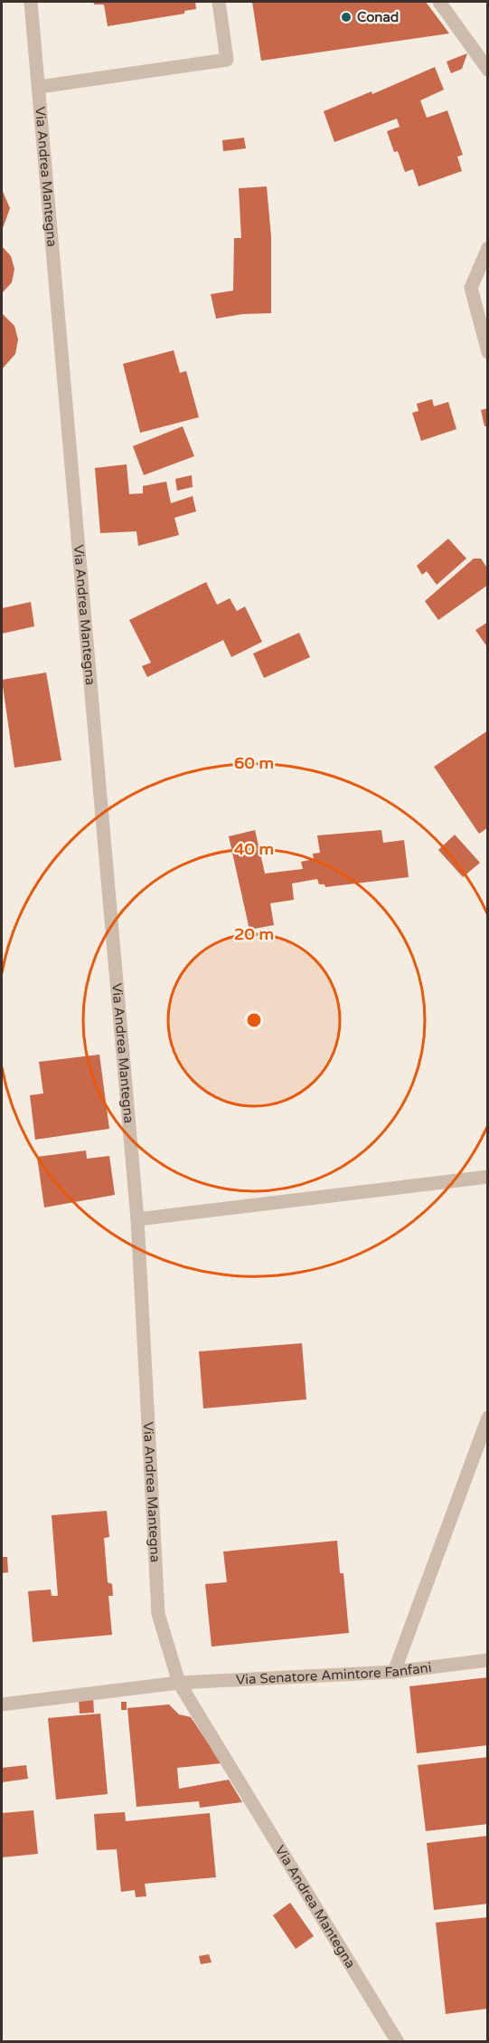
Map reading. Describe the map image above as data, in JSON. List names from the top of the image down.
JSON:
{
  "streets": {
    "street": ["Via Andrea Mantegna", "Via Senatore Amintore Fanfani"]
  },
  "crossings": [
    ["Via Andrea Mantegna", "Via Senatore Amintore Fanfani"]
  ],
  "places": ["Conad"],
  "rings": ["60 m", "40 m", "20 m"]
}
